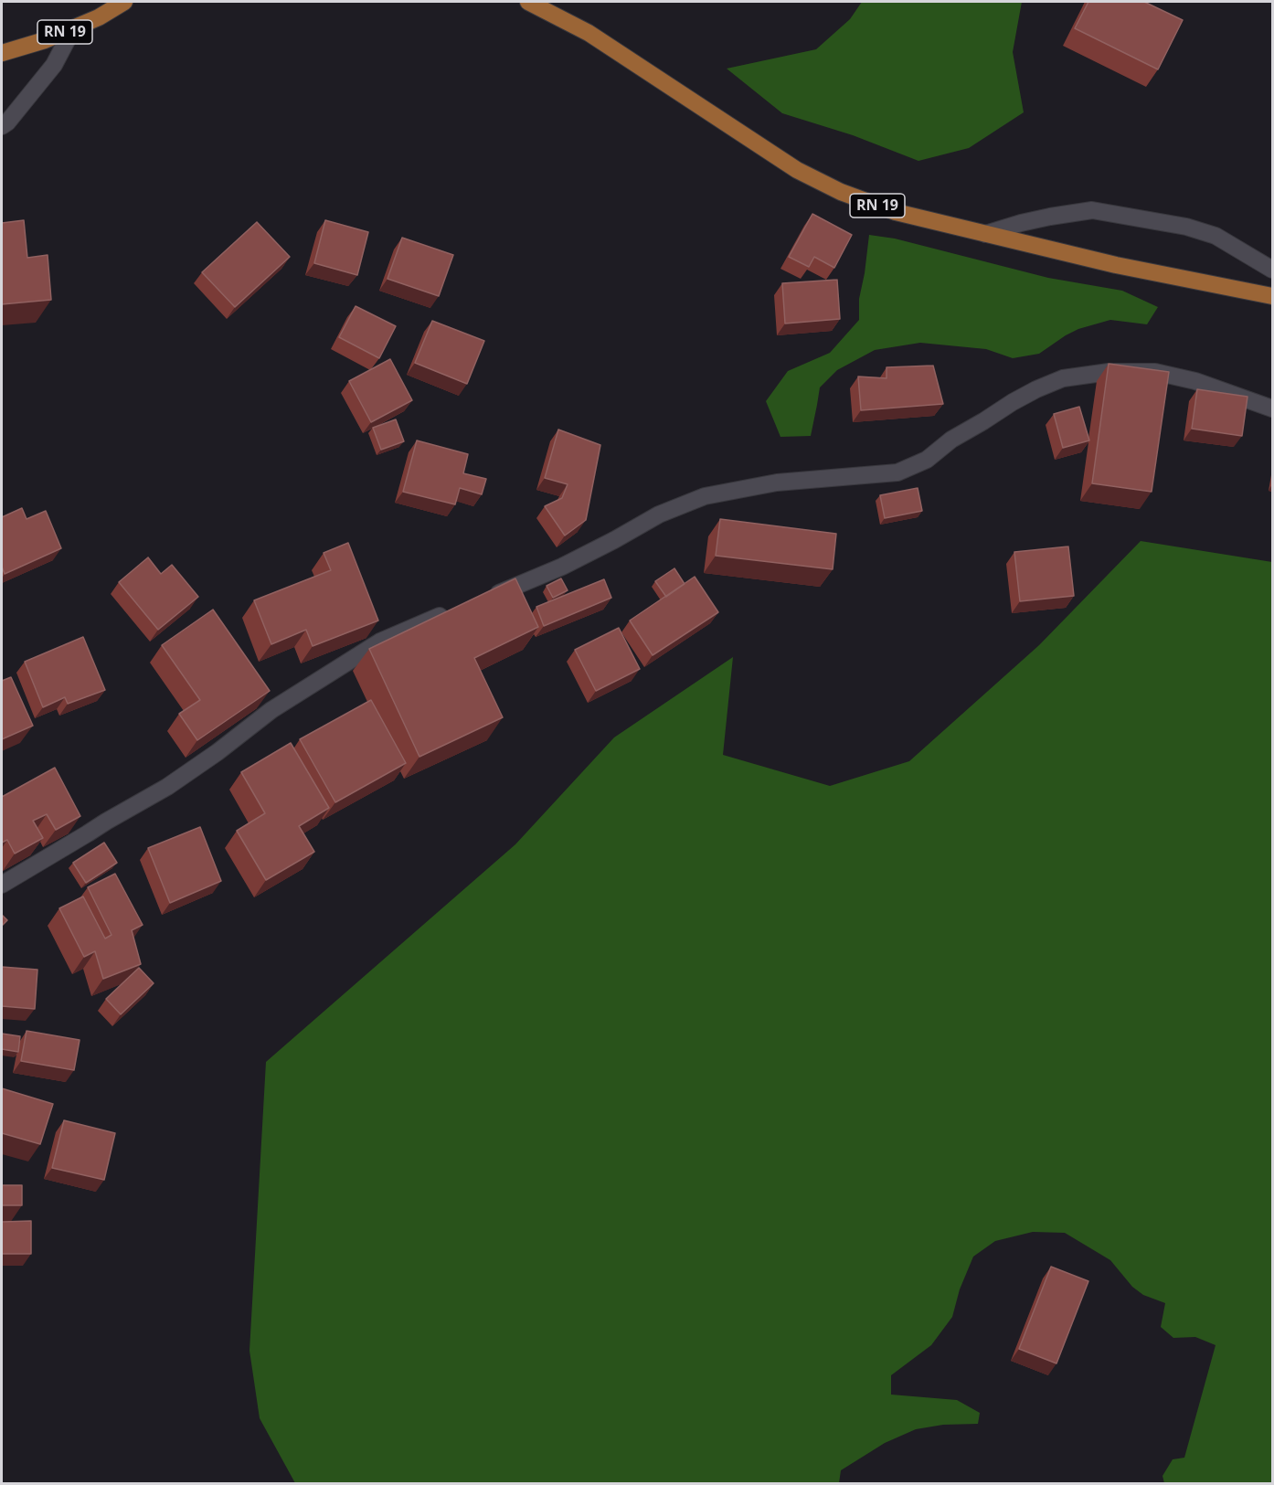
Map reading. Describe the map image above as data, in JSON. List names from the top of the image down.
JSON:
{
  "streets": {
    "main road": ["RN 19"]
  }
}
